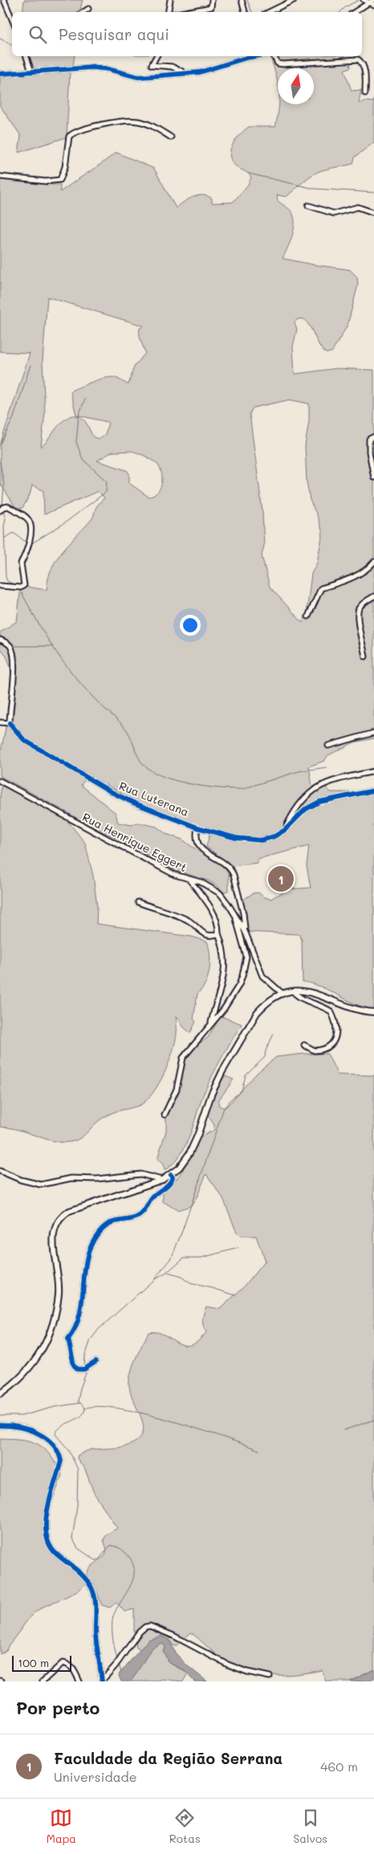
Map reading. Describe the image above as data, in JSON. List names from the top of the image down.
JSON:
{
  "streets": {
    "street": ["Rua Luterana", "Rua Henrique Eggert"]
  },
  "scale_bar": "100 m",
  "north": "top",
  "page": {
    "search": "Pesquisar aqui",
    "pins": "1",
    "scale": "100 m",
    "heading": "Por perto",
    "list": [
      {
        "mark": "1",
        "name": "Faculdade da Região Serrana",
        "note": "Universidade",
        "value": "460 m"
      }
    ],
    "nav": ["Mapa", "Rotas", "Salvos"]
  }
}
